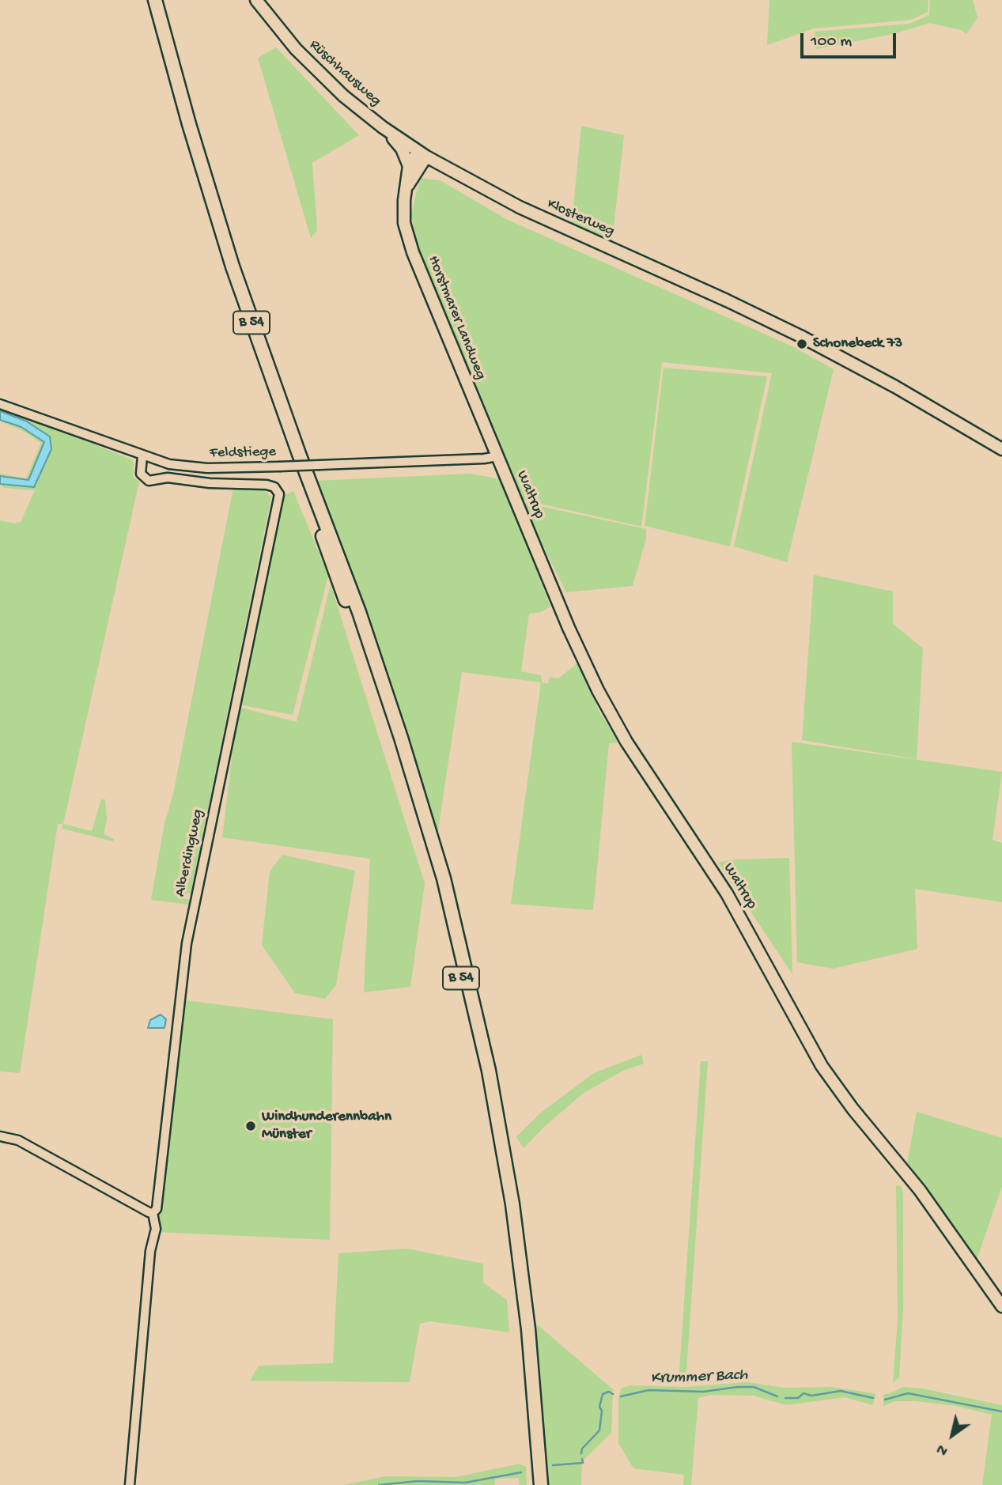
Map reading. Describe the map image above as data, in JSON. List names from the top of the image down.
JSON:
{
  "streets": {
    "highway": ["B 54"],
    "main road": [
      "Rüschhausweg",
      "Klosterweg",
      "Horstmarer Landweg",
      "Waltrup"
    ],
    "street": ["Feldstiege", "Alberdingweg"]
  },
  "crossings": [
    ["Rüschhausweg", "Klosterweg"],
    ["Rüschhausweg", "Horstmarer Landweg"],
    ["Klosterweg", "Horstmarer Landweg"],
    ["Horstmarer Landweg", "Feldstiege"],
    ["Horstmarer Landweg", "Waltrup"],
    ["Feldstiege", "Waltrup"],
    ["Feldstiege", "Alberdingweg"]
  ],
  "water": ["Krummer Bach"],
  "places": ["Schonebeck 73", "Windhunderennbahn Münster"],
  "scale_bar": "100 m",
  "north": "bottom left"
}
